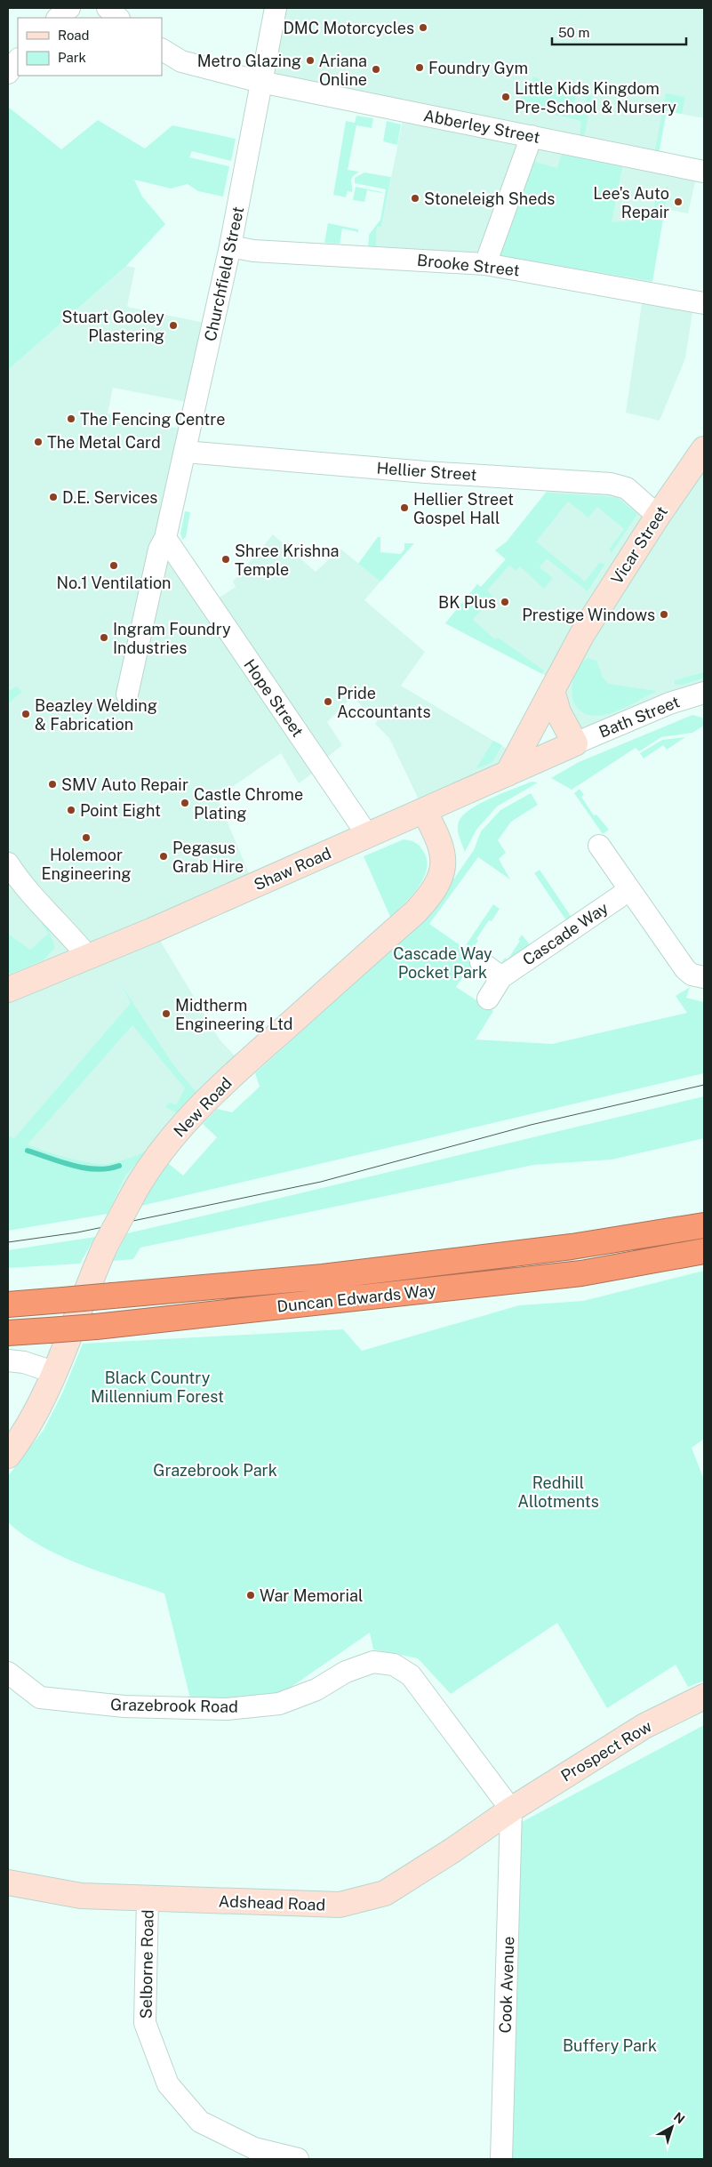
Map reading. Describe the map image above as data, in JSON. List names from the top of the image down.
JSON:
{
  "streets": {
    "highway": ["Duncan Edwards Way"],
    "street": [
      "Abberley Street",
      "Brooke Street",
      "Churchfield Street",
      "Hellier Street",
      "Vicar Street",
      "Hope Street",
      "Bath Street",
      "Shaw Road",
      "Cascade Way",
      "New Road",
      "Grazebrook Road",
      "Prospect Row",
      "Adshead Road",
      "Selborne Road",
      "Cook Avenue"
    ]
  },
  "crossings": [
    ["Abberley Street", "Churchfield Street"],
    ["Brooke Street", "Churchfield Street"],
    ["Churchfield Street", "Hellier Street"],
    ["Churchfield Street", "Hope Street"],
    ["Hellier Street", "Vicar Street"],
    ["Vicar Street", "Shaw Road"],
    ["Hope Street", "Shaw Road"],
    ["Bath Street", "Shaw Road"],
    ["Shaw Road", "New Road"],
    ["Grazebrook Road", "Prospect Row"],
    ["Grazebrook Road", "Adshead Road"],
    ["Grazebrook Road", "Cook Avenue"],
    ["Prospect Row", "Adshead Road"],
    ["Prospect Row", "Cook Avenue"],
    ["Adshead Road", "Selborne Road"],
    ["Adshead Road", "Cook Avenue"]
  ],
  "parks": [
    "Cascade Way Pocket Park",
    "Black Country Millennium Forest",
    "Grazebrook Park",
    "Redhill Allotments",
    "Buffery Park"
  ],
  "places": [
    "DMC Motorcycles",
    "Metro Glazing",
    "Foundry Gym",
    "Ariana Online",
    "Little Kids Kingdom Pre-School & Nursery",
    "Stoneleigh Sheds",
    "Lee's Auto Repair",
    "Stuart Gooley Plastering",
    "The Fencing Centre",
    "The Metal Card",
    "D.E. Services",
    "Hellier Street Gospel Hall",
    "Shree Krishna Temple",
    "No.1 Ventilation",
    "BK Plus",
    "Prestige Windows",
    "Ingram Foundry Industries",
    "Pride Accountants",
    "Beazley Welding & Fabrication",
    "SMV Auto Repair",
    "Castle Chrome Plating",
    "Point Eight",
    "Holemoor Engineering",
    "Pegasus Grab Hire",
    "Midtherm Engineering Ltd",
    "War Memorial"
  ],
  "legend": ["Road", "Park"],
  "scale_bar": "50 m",
  "north": "top right"
}
